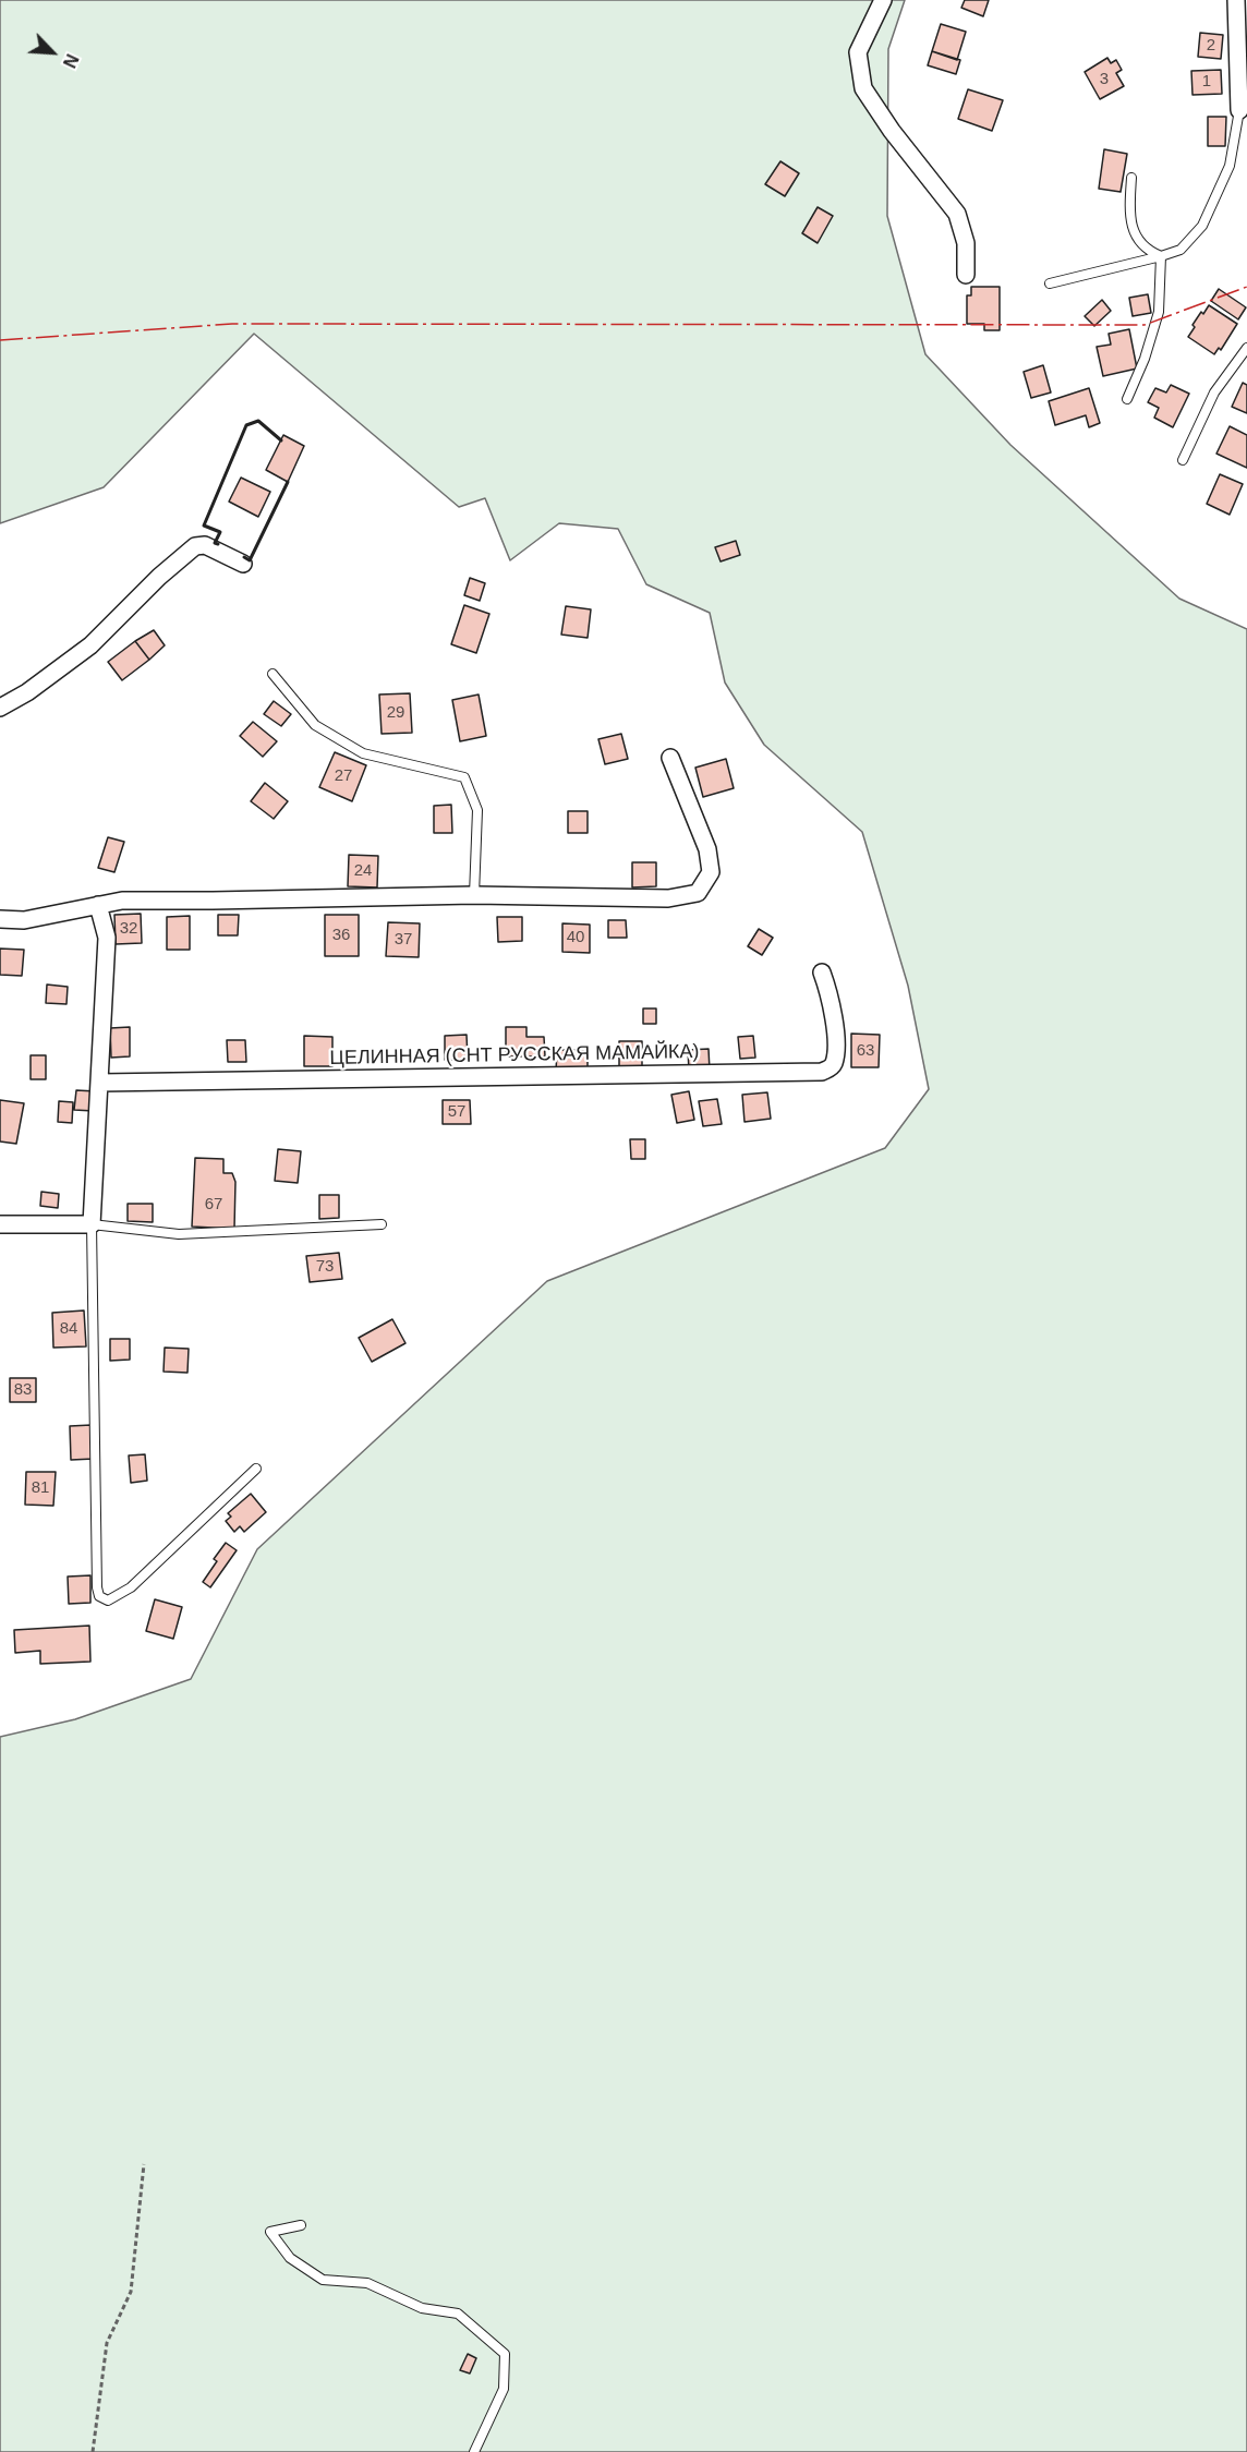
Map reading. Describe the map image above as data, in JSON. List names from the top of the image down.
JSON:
{
  "streets": {
    "street": ["ЦЕЛИННАЯ (СНТ РУССКАЯ МАМАЙКА)"]
  },
  "house_numbers": [
    "2",
    "3",
    "1",
    "29",
    "27",
    "24",
    "32",
    "36",
    "40",
    "37",
    "63",
    "57",
    "67",
    "73",
    "84",
    "83",
    "81"
  ],
  "north": "bottom right"
}
